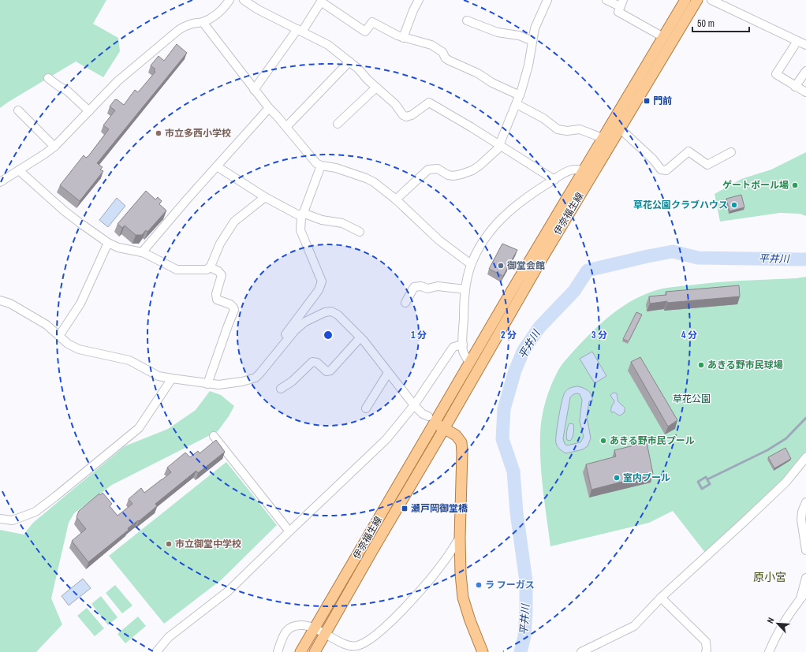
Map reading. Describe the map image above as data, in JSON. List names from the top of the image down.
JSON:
{
  "streets": {
    "main road": ["伊奈福生線"]
  },
  "districts": ["原小宮"],
  "water": ["平井川"],
  "parks": ["草花公園"],
  "places": {
    "transit": ["門前", "瀬戸岡御堂橋"],
    "other": [
      "市立多西小学校",
      "ゲートボール場",
      "草花公園クラブハウス",
      "御堂会館",
      "あきる野市民球場",
      "あきる野市民プール",
      "室内プール",
      "市立御堂中学校",
      "ラ フーガス"
    ]
  },
  "scale_bar": "50 m",
  "north": "top left",
  "rings": [
    "1 分",
    "2 分",
    "3 分",
    "4 分"
  ]
}
